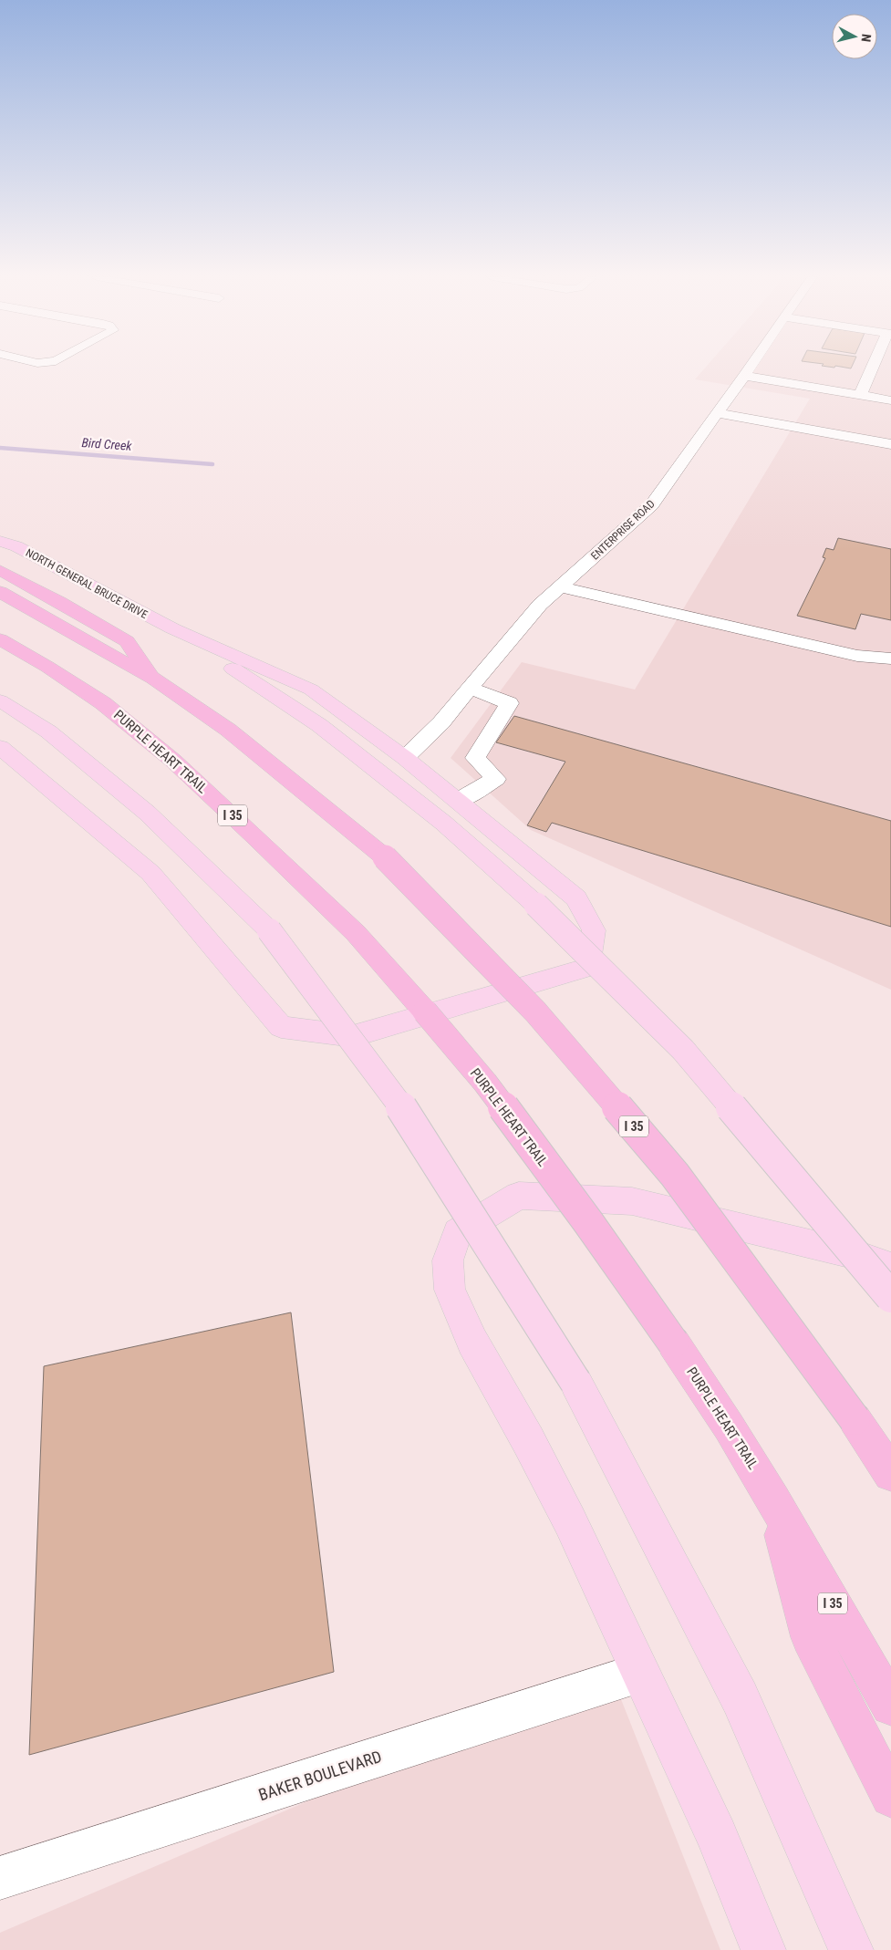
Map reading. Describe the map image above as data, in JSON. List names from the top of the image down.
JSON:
{
  "streets": {
    "highway": ["PURPLE HEART TRAIL", "I 35"],
    "main road": ["NORTH GENERAL BRUCE DRIVE"],
    "street": ["ENTERPRISE ROAD", "BAKER BOULEVARD"]
  },
  "water": ["Bird Creek"],
  "north": "right"
}
